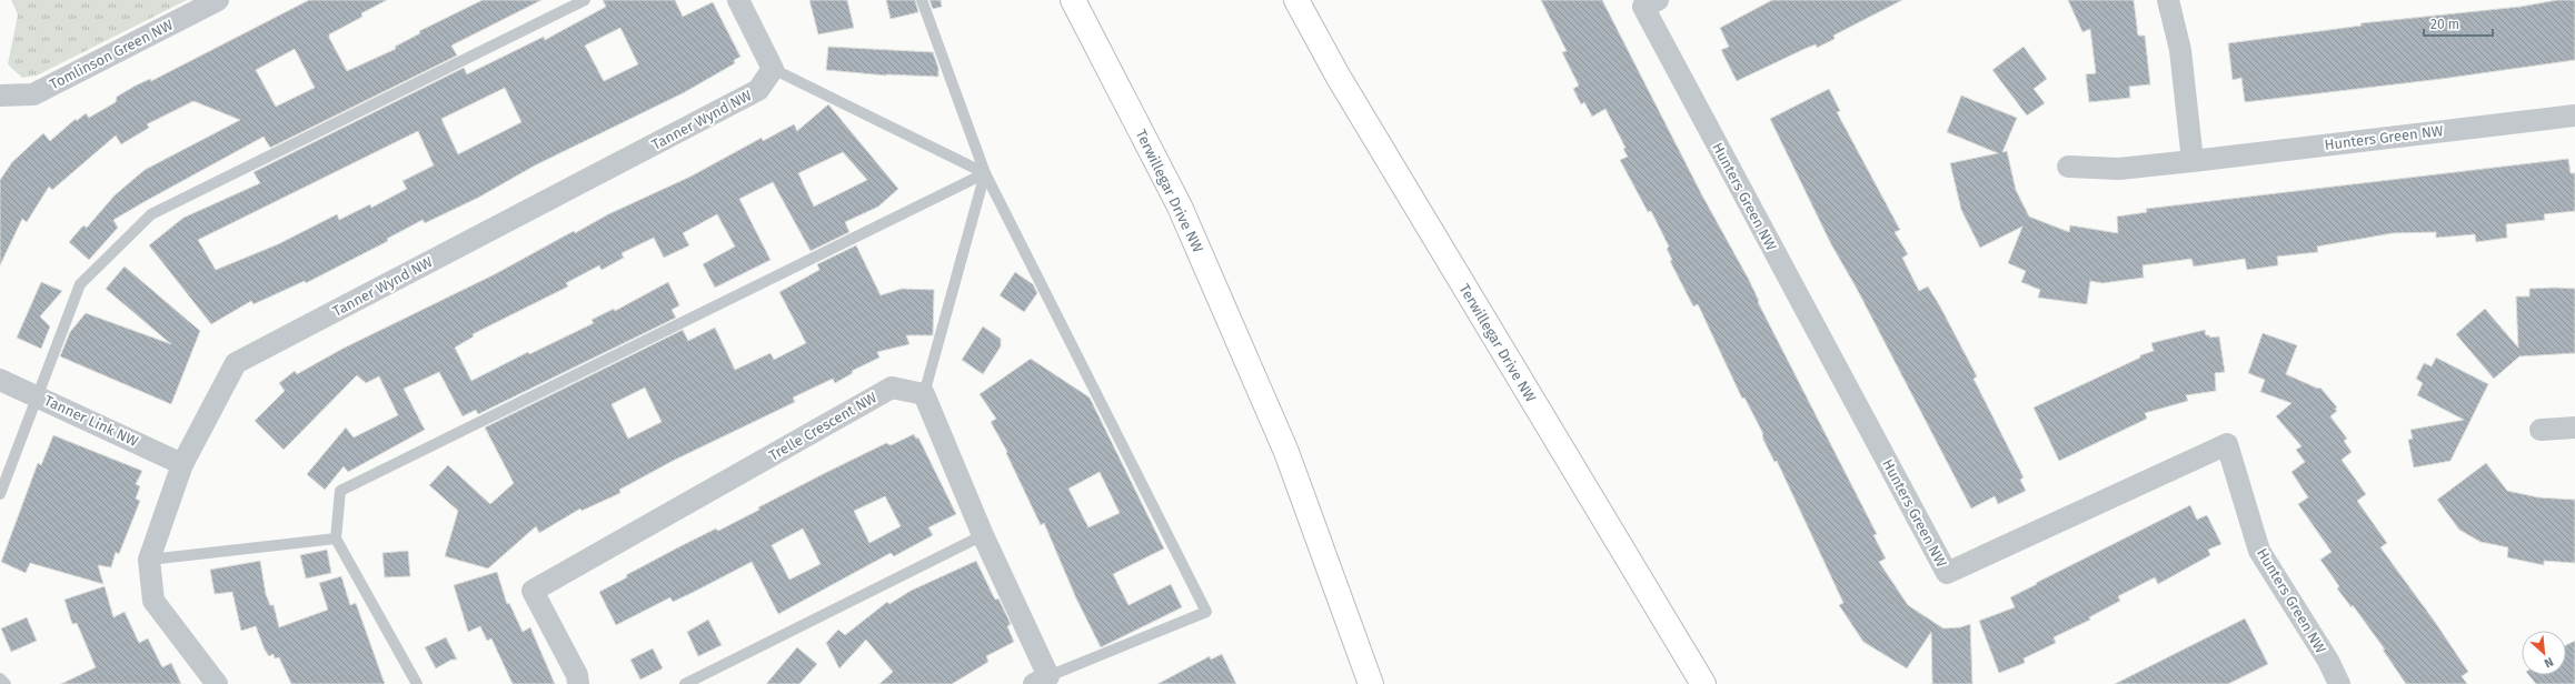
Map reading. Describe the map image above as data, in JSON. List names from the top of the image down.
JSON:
{
  "streets": {
    "main road": ["Terwillegar Drive NW"],
    "street": [
      "Tomlinson Green NW",
      "Tanner Wynd NW",
      "Hunters Green NW",
      "Tanner Link NW",
      "Trelle Crescent NW"
    ]
  },
  "crossings": [
    ["Tanner Wynd NW", "Tanner Link NW"]
  ],
  "scale_bar": "20 m",
  "north": "bottom right"
}
